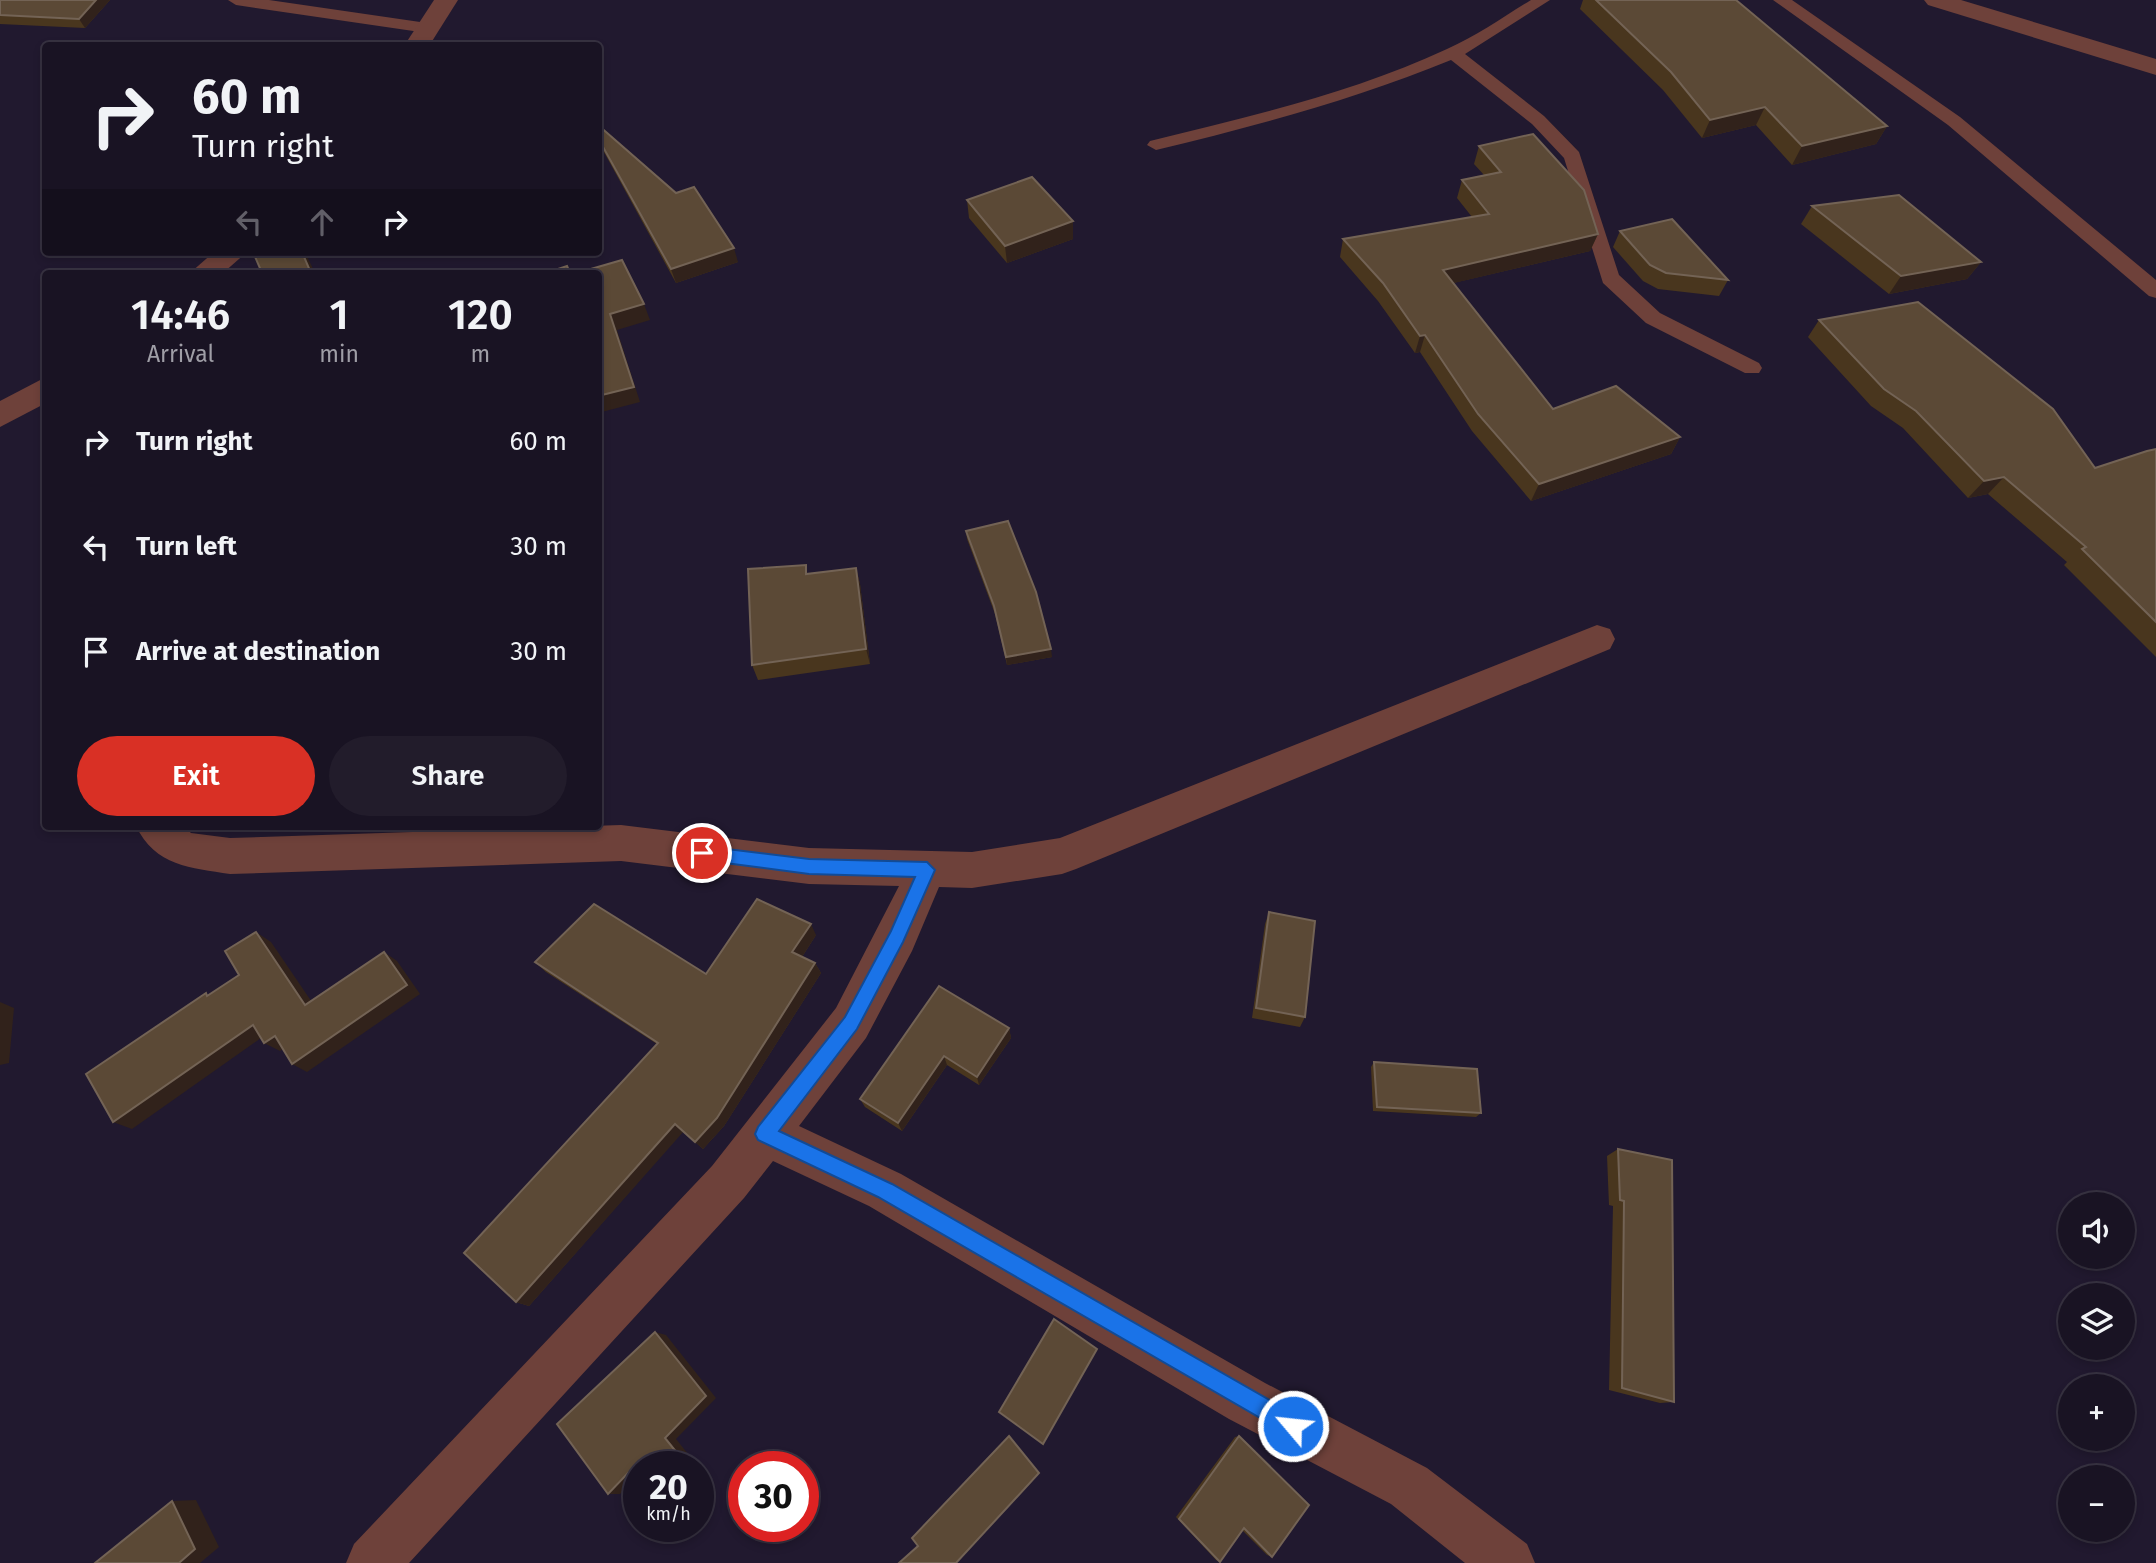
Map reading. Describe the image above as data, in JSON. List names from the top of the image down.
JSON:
{
  "page": {
    "turn": ["60 m", "Turn right"],
    "eta": [
      "14:46",
      "Arrival",
      "1",
      "min",
      "120",
      "m"
    ],
    "list": [
      {
        "name": "Turn right",
        "value": "60 m"
      },
      {
        "name": "Turn left",
        "value": "30 m"
      },
      {
        "name": "Arrive at destination",
        "value": "30 m"
      }
    ],
    "buttons": ["Exit", "Share"],
    "map_buttons": ["+", "−"],
    "speed": "20 km/h",
    "limit": "30"
  }
}
